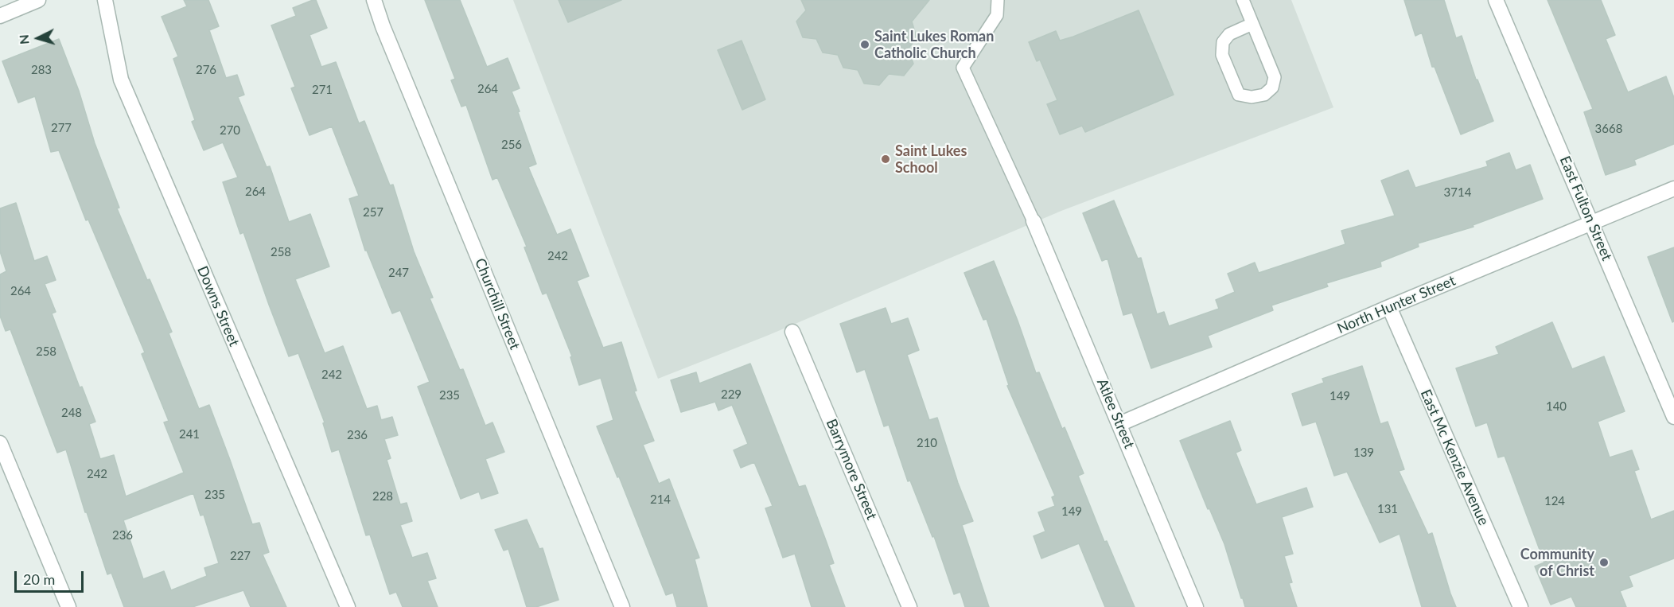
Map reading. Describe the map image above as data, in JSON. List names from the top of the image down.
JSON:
{
  "streets": {
    "street": [
      "East Fulton Street",
      "Churchill Street",
      "North Hunter Street",
      "Downs Street",
      "Atlee Street",
      "East Mc Kenzie Avenue",
      "Barrymore Street"
    ]
  },
  "crossings": [
    ["East Fulton Street", "North Hunter Street"],
    ["North Hunter Street", "Atlee Street"],
    ["North Hunter Street", "East Mc Kenzie Avenue"]
  ],
  "places": ["Saint Lukes Roman Catholic Church", "Saint Lukes School", "Community of Christ"],
  "house_numbers": [
    "283",
    "276",
    "264",
    "271",
    "277",
    "3668",
    "270",
    "256",
    "264",
    "3714",
    "257",
    "258",
    "242",
    "247",
    "264",
    "258",
    "242",
    "229",
    "235",
    "149",
    "140",
    "248",
    "241",
    "236",
    "210",
    "139",
    "242",
    "235",
    "228",
    "214",
    "124",
    "131",
    "149",
    "236",
    "227"
  ],
  "scale_bar": "20 m",
  "north": "left"
}
